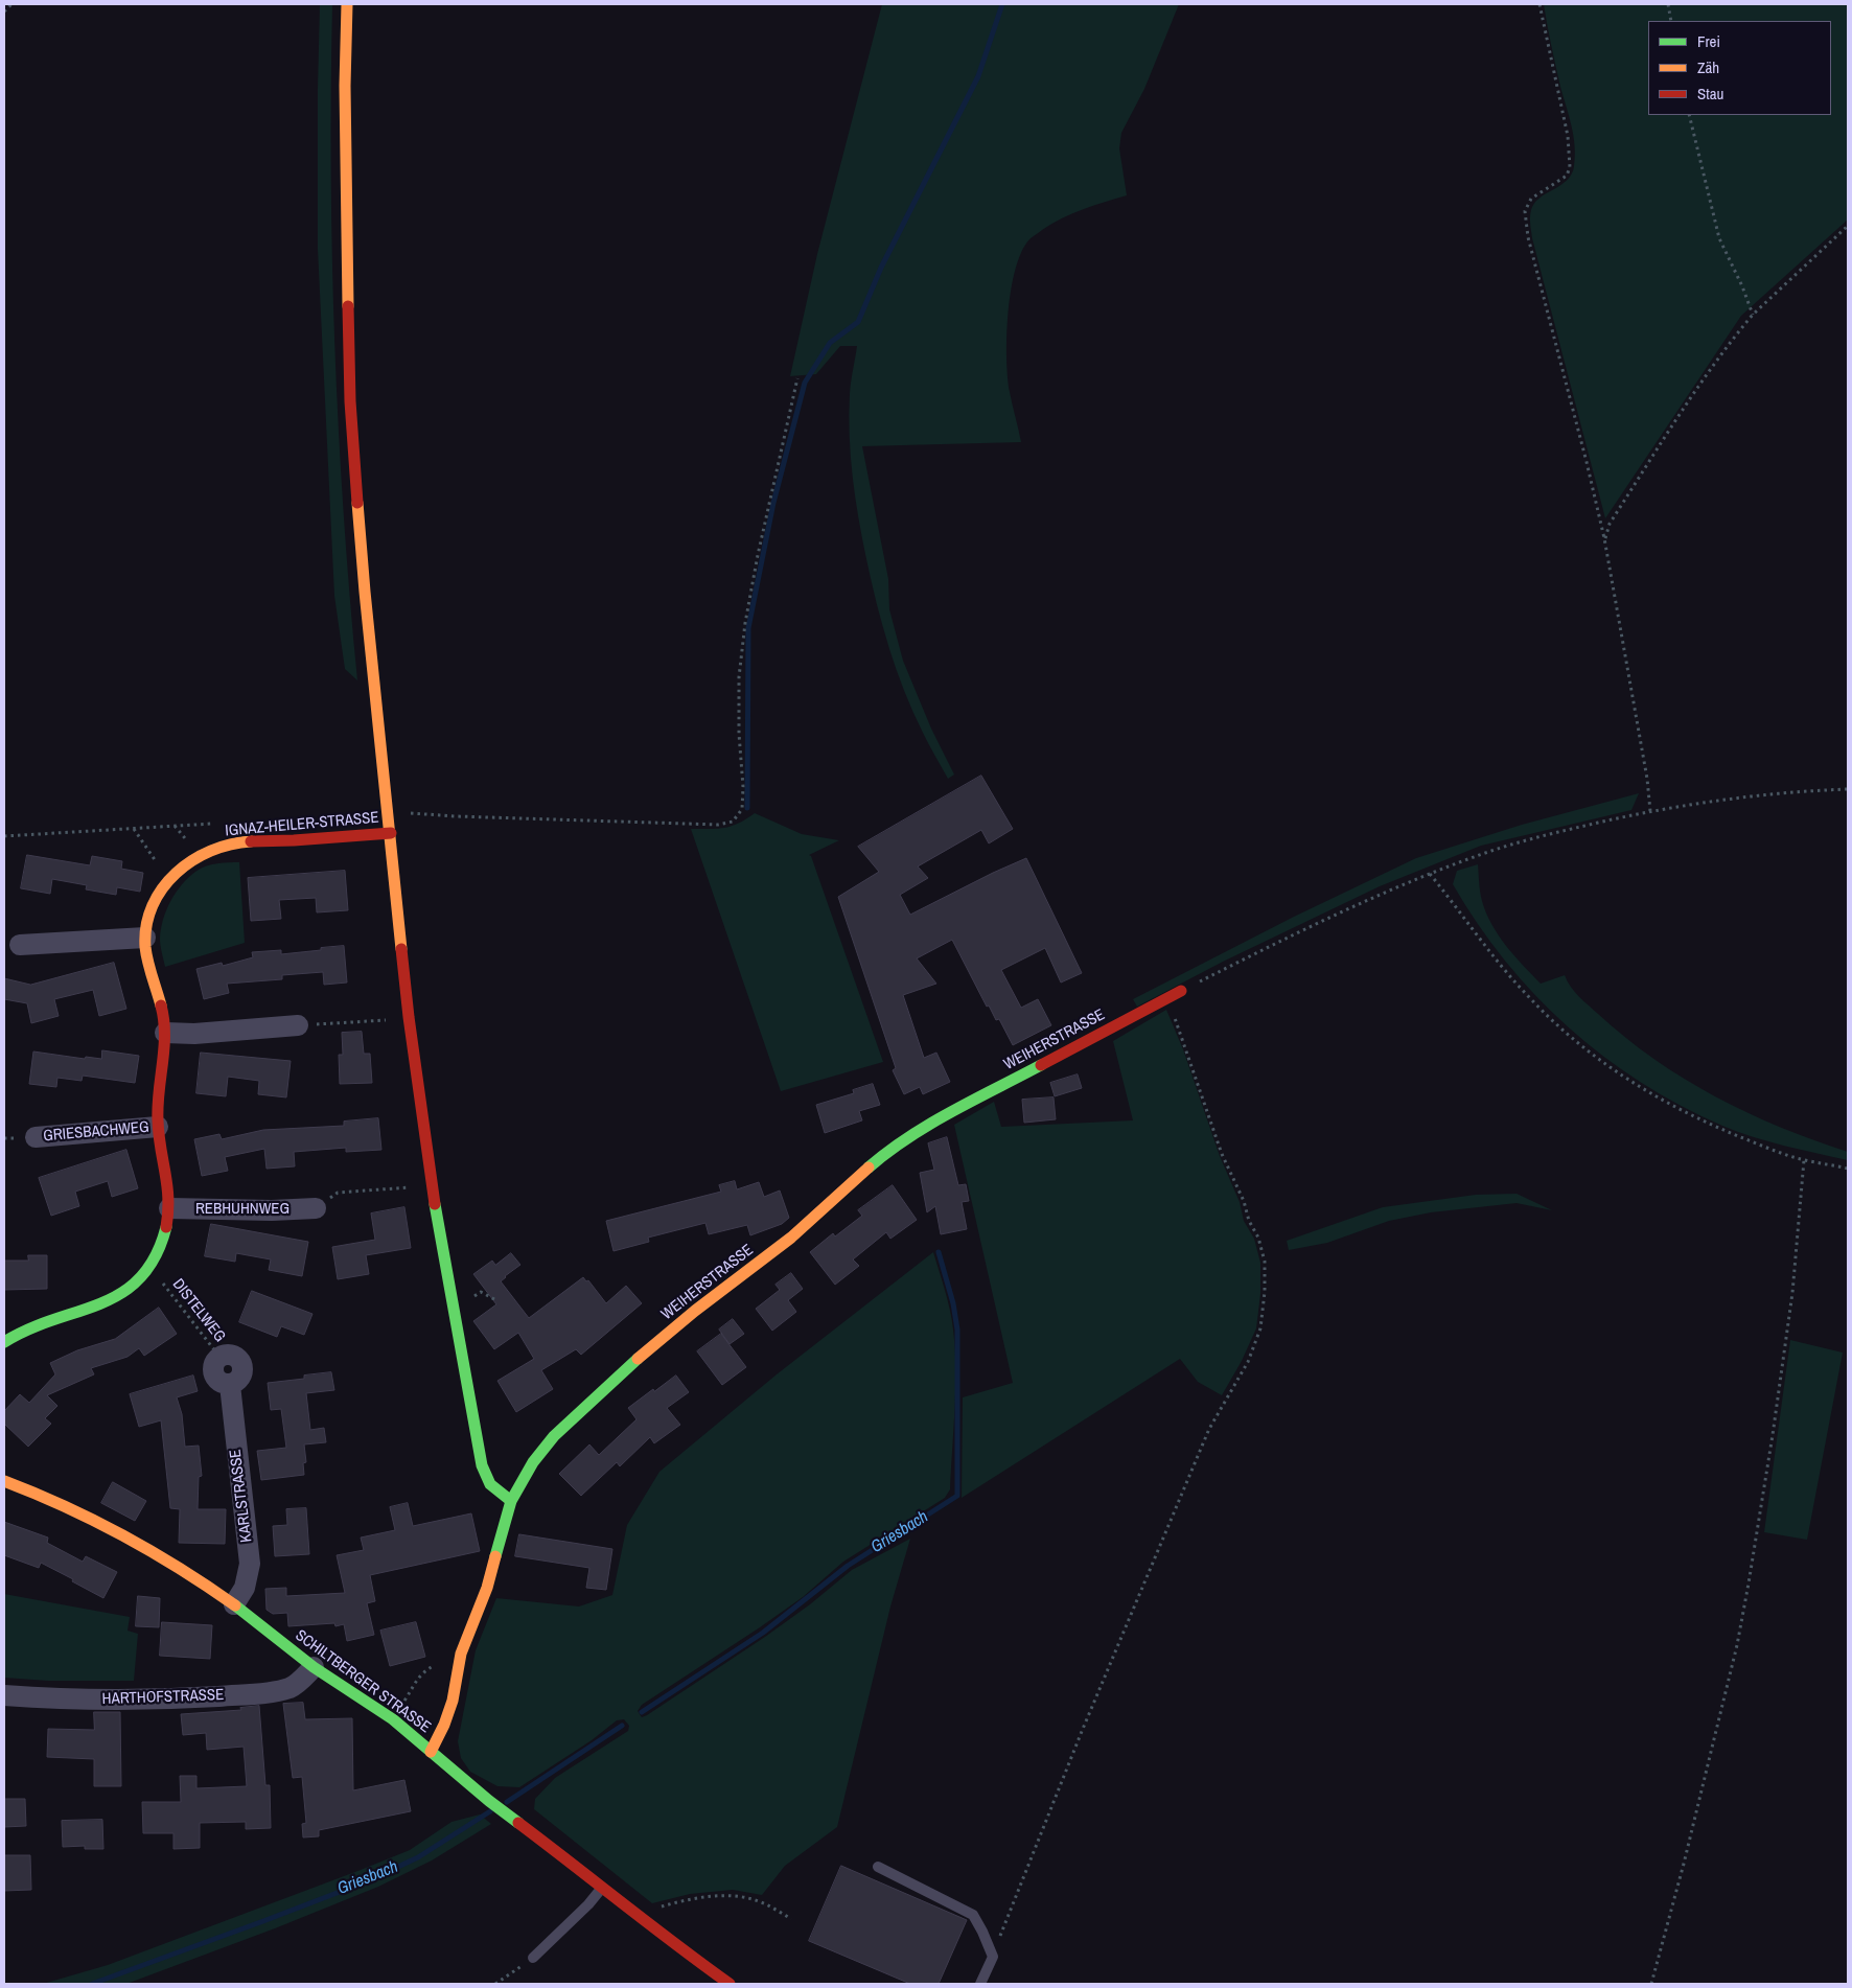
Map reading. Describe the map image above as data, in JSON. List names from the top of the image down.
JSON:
{
  "streets": {
    "street": [
      "IGNAZ-HEILER-STRASSE",
      "WEIHERSTRASSE",
      "GRIESBACHWEG",
      "REBHUHNWEG",
      "KARLSTRASSE",
      "SCHILTBERGER STRASSE",
      "HARTHOFSTRASSE"
    ],
    "path": ["DISTELWEG"]
  },
  "crossings": [
    ["IGNAZ-HEILER-STRASSE", "GRIESBACHWEG"],
    ["IGNAZ-HEILER-STRASSE", "REBHUHNWEG"],
    ["WEIHERSTRASSE", "SCHILTBERGER STRASSE"],
    ["DISTELWEG", "KARLSTRASSE"],
    ["KARLSTRASSE", "SCHILTBERGER STRASSE"],
    ["SCHILTBERGER STRASSE", "HARTHOFSTRASSE"]
  ],
  "water": ["Griesbach"],
  "legend": ["Frei", "Zäh", "Stau"]
}
